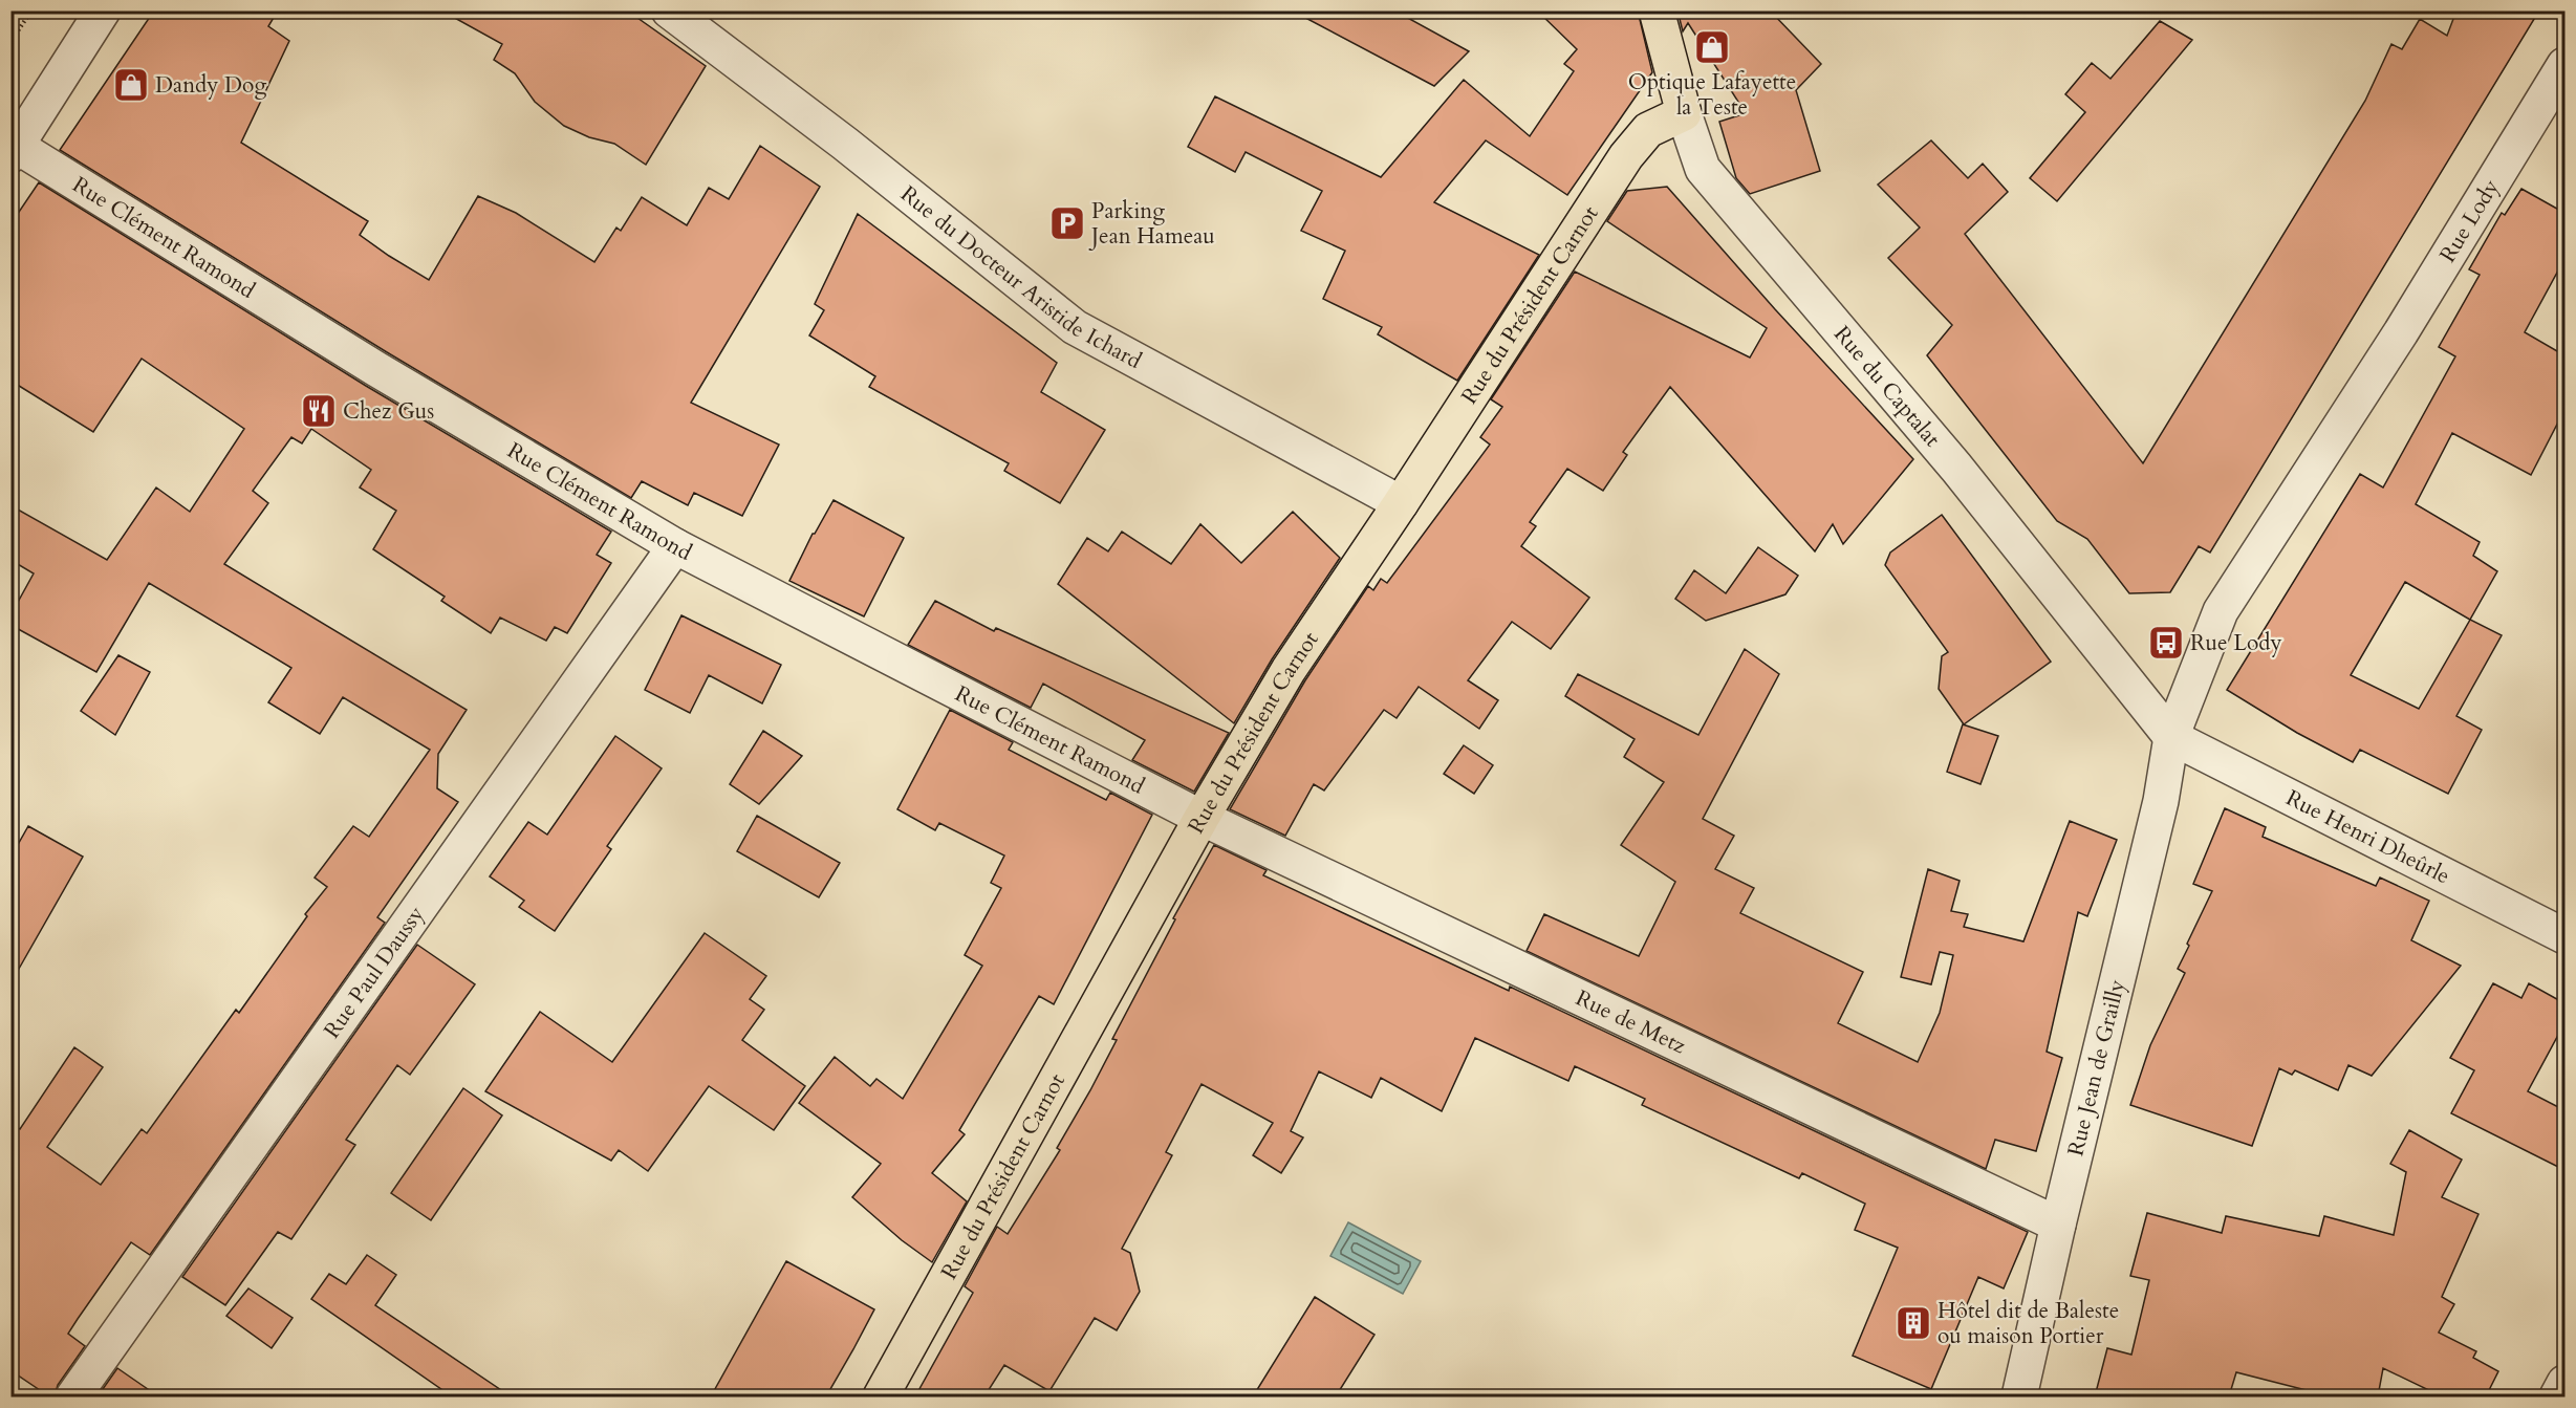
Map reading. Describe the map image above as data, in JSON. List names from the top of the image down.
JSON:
{
  "streets": {
    "main road": ["Rue du Président Carnot", "Rue du Captalat"],
    "street": [
      "Rue Lody",
      "Rue Clément Ramond",
      "Rue du Docteur Aristide Ichard",
      "Rue Henri Dheûrle",
      "Rue Paul Daussy",
      "Rue de Metz",
      "Rue Jean de Grailly"
    ]
  },
  "crossings": [
    ["Rue Lody", "Rue du Captalat"],
    ["Rue Lody", "Rue Henri Dheûrle"],
    ["Rue Lody", "Rue Jean de Grailly"],
    ["Rue Clément Ramond", "Rue du Président Carnot"],
    ["Rue Clément Ramond", "Rue Paul Daussy"],
    ["Rue Clément Ramond", "Rue de Metz"],
    ["Rue du Docteur Aristide Ichard", "Rue du Président Carnot"],
    ["Rue du Président Carnot", "Rue du Captalat"],
    ["Rue du Président Carnot", "Rue de Metz"],
    ["Rue du Captalat", "Rue Henri Dheûrle"],
    ["Rue du Captalat", "Rue Jean de Grailly"],
    ["Rue Henri Dheûrle", "Rue Jean de Grailly"],
    ["Rue de Metz", "Rue Jean de Grailly"]
  ],
  "places": {
    "shop": ["Optique Lafayette la Teste", "Dandy Dog"],
    "parking": ["Parking Jean Hameau"],
    "restaurant": ["Chez Gus"],
    "bus stop": ["Rue Lody"],
    "building": ["Hôtel dit de Baleste ou maison Portier"]
  }
}
